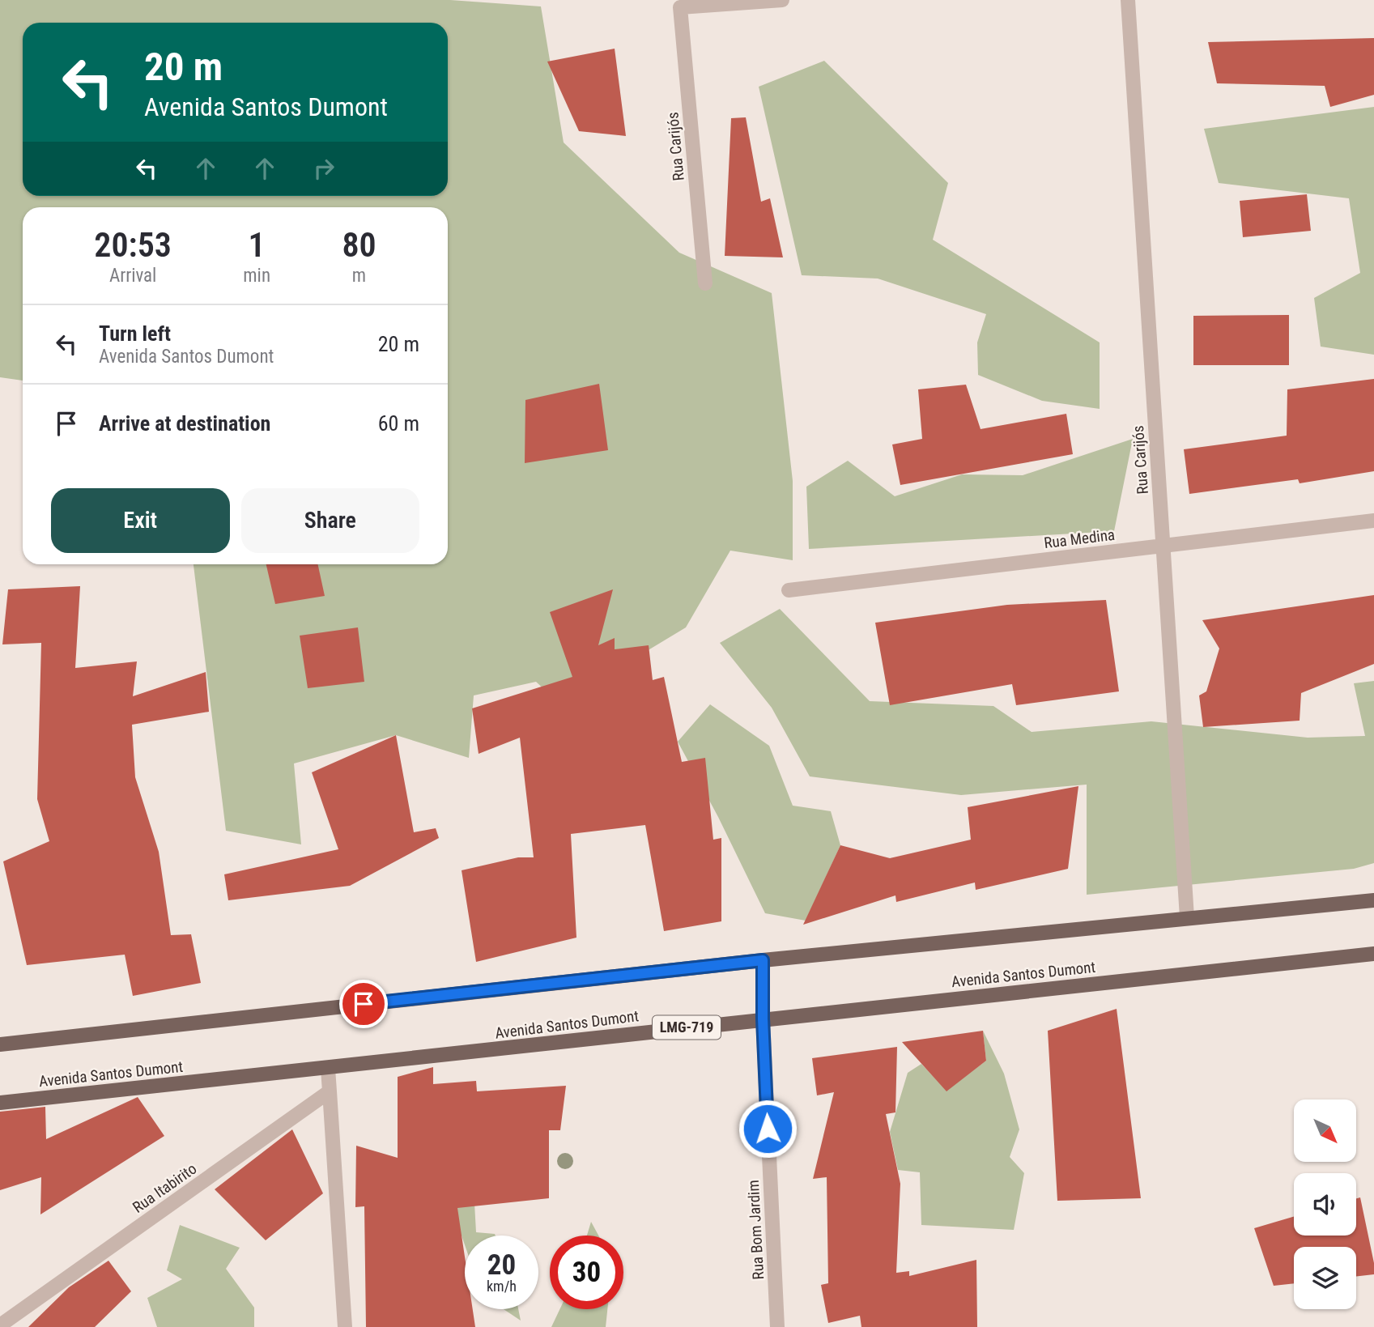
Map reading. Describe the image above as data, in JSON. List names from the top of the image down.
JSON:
{
  "streets": {
    "main road": ["Avenida Santos Dumont", "LMG-719"],
    "street": [
      "Rua Carijós",
      "Rua Medina",
      "Rua Itabirito",
      "Rua Bom Jardim"
    ]
  },
  "crossings": [
    ["Rua Carijós", "Rua Medina"],
    ["Avenida Santos Dumont", "Rua Bom Jardim"]
  ],
  "north": "bottom right",
  "page": {
    "turn": ["20 m", "Avenida Santos Dumont"],
    "eta": [
      "20:53",
      "Arrival",
      "1",
      "min",
      "80",
      "m"
    ],
    "list": [
      {
        "name": "Turn left",
        "note": "Avenida Santos Dumont",
        "value": "20 m"
      },
      {
        "name": "Arrive at destination",
        "value": "60 m"
      }
    ],
    "buttons": ["Exit", "Share"],
    "speed": "20 km/h",
    "limit": "30"
  }
}
